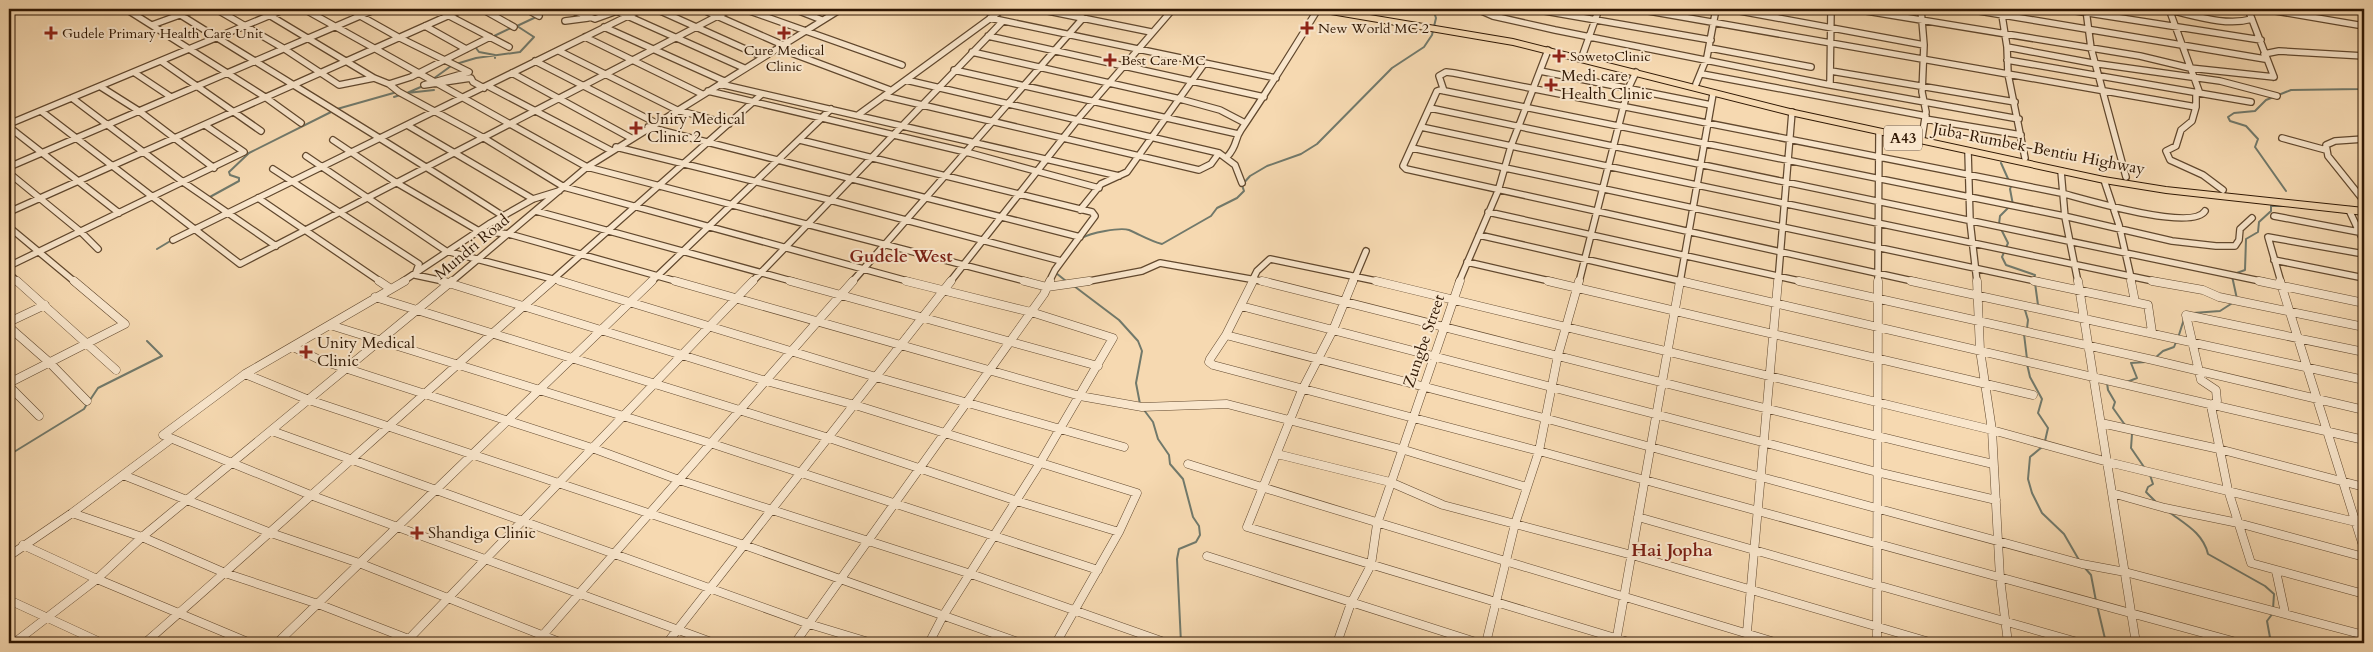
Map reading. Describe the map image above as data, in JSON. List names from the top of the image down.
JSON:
{
  "streets": {
    "highway": ["A43", "Juba-Rumbek-Bentiu Highway"],
    "street": ["Mundri Road", "Zungbe Street"]
  },
  "crossings": [
    ["A43", "Juba-Rumbek-Bentiu Highway"],
    ["Juba-Rumbek-Bentiu Highway", "Zungbe Street"]
  ],
  "districts": ["Gudele West", "Hai Jopha"],
  "places": {
    "health": [
      "New World MC 2",
      "Gudele Primary Health Care Unit",
      "Cure Medical Clinic",
      "SowetoClinic",
      "Best Care MC",
      "Medi care Health Clinic",
      "Unity Medical Clinic 2",
      "Unity Medical Clinic",
      "Shandiga Clinic"
    ]
  }
}
